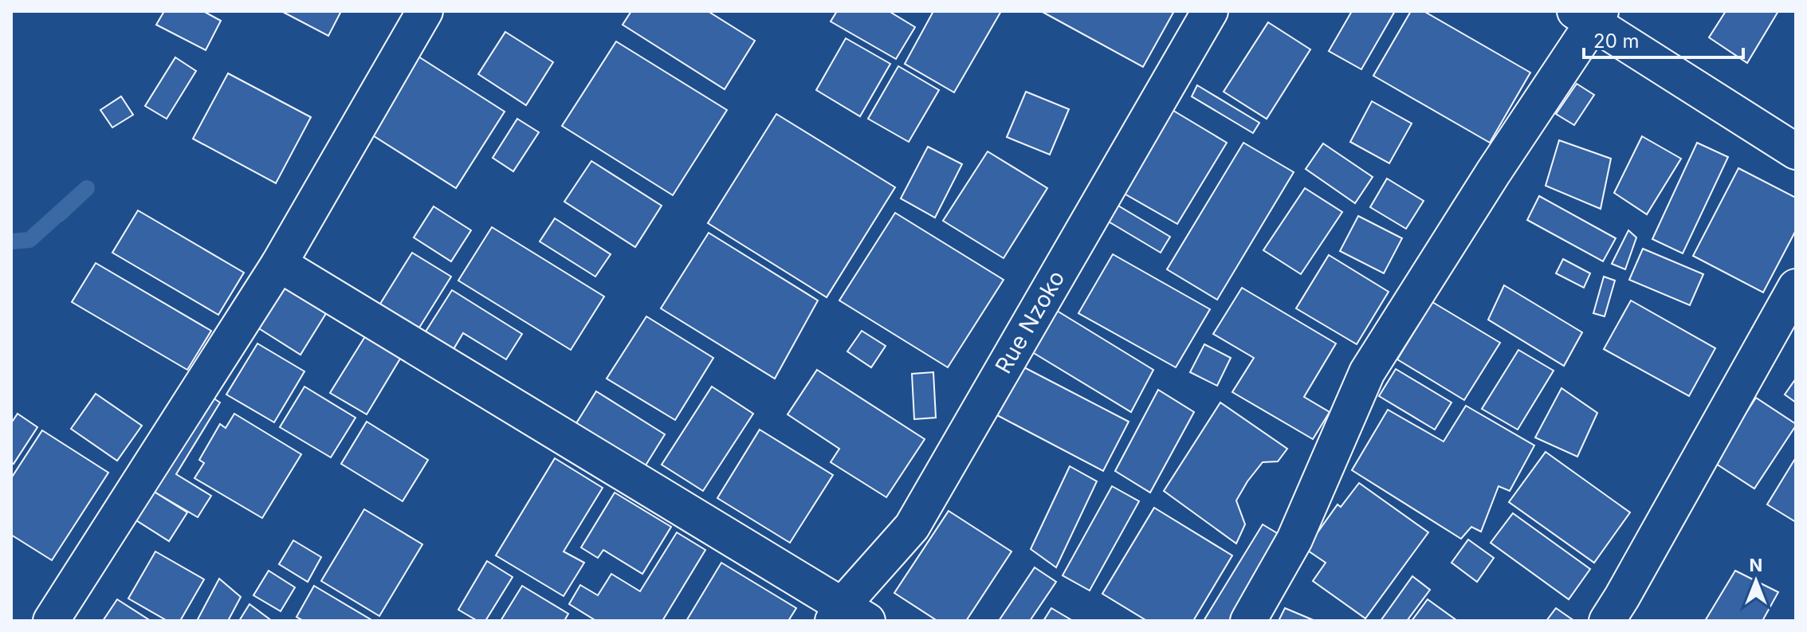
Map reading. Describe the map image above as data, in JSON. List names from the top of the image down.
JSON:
{
  "streets": {
    "street": ["Rue Nzoko"]
  },
  "scale_bar": "20 m",
  "north": "top"
}
